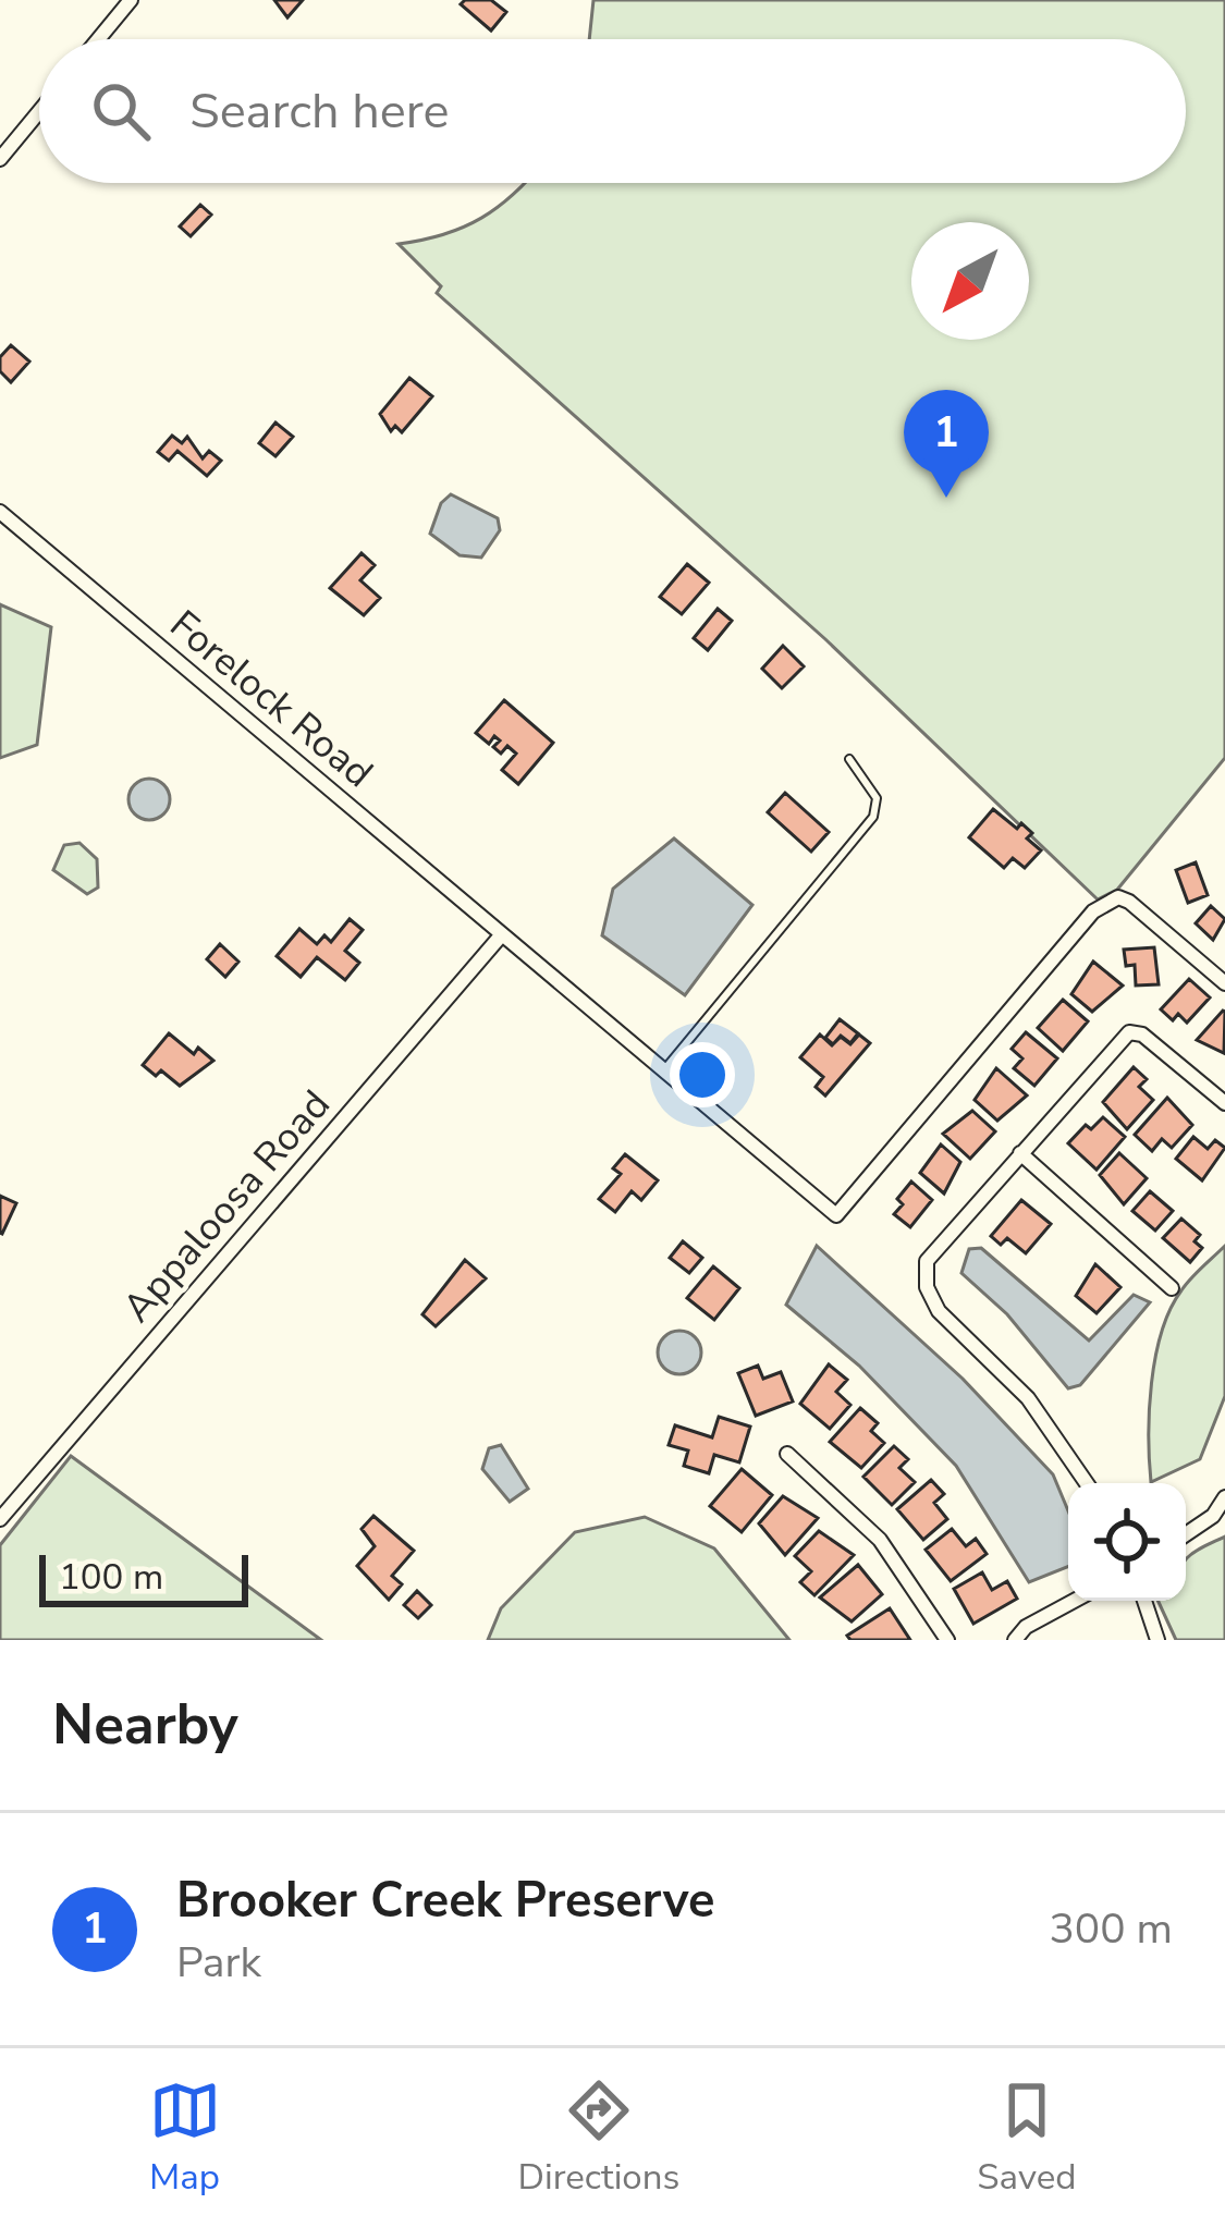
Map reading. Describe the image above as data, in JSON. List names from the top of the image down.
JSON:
{
  "streets": {
    "street": ["Forelock Road", "Appaloosa Road"]
  },
  "crossings": [
    ["Forelock Road", "Appaloosa Road"]
  ],
  "scale_bar": "100 m",
  "north": "bottom left",
  "page": {
    "search": "Search here",
    "pins": "1",
    "scale": "100 m",
    "heading": "Nearby",
    "list": [
      {
        "mark": "1",
        "name": "Brooker Creek Preserve",
        "note": "Park",
        "value": "300 m"
      }
    ],
    "nav": ["Map", "Directions", "Saved"]
  }
}
